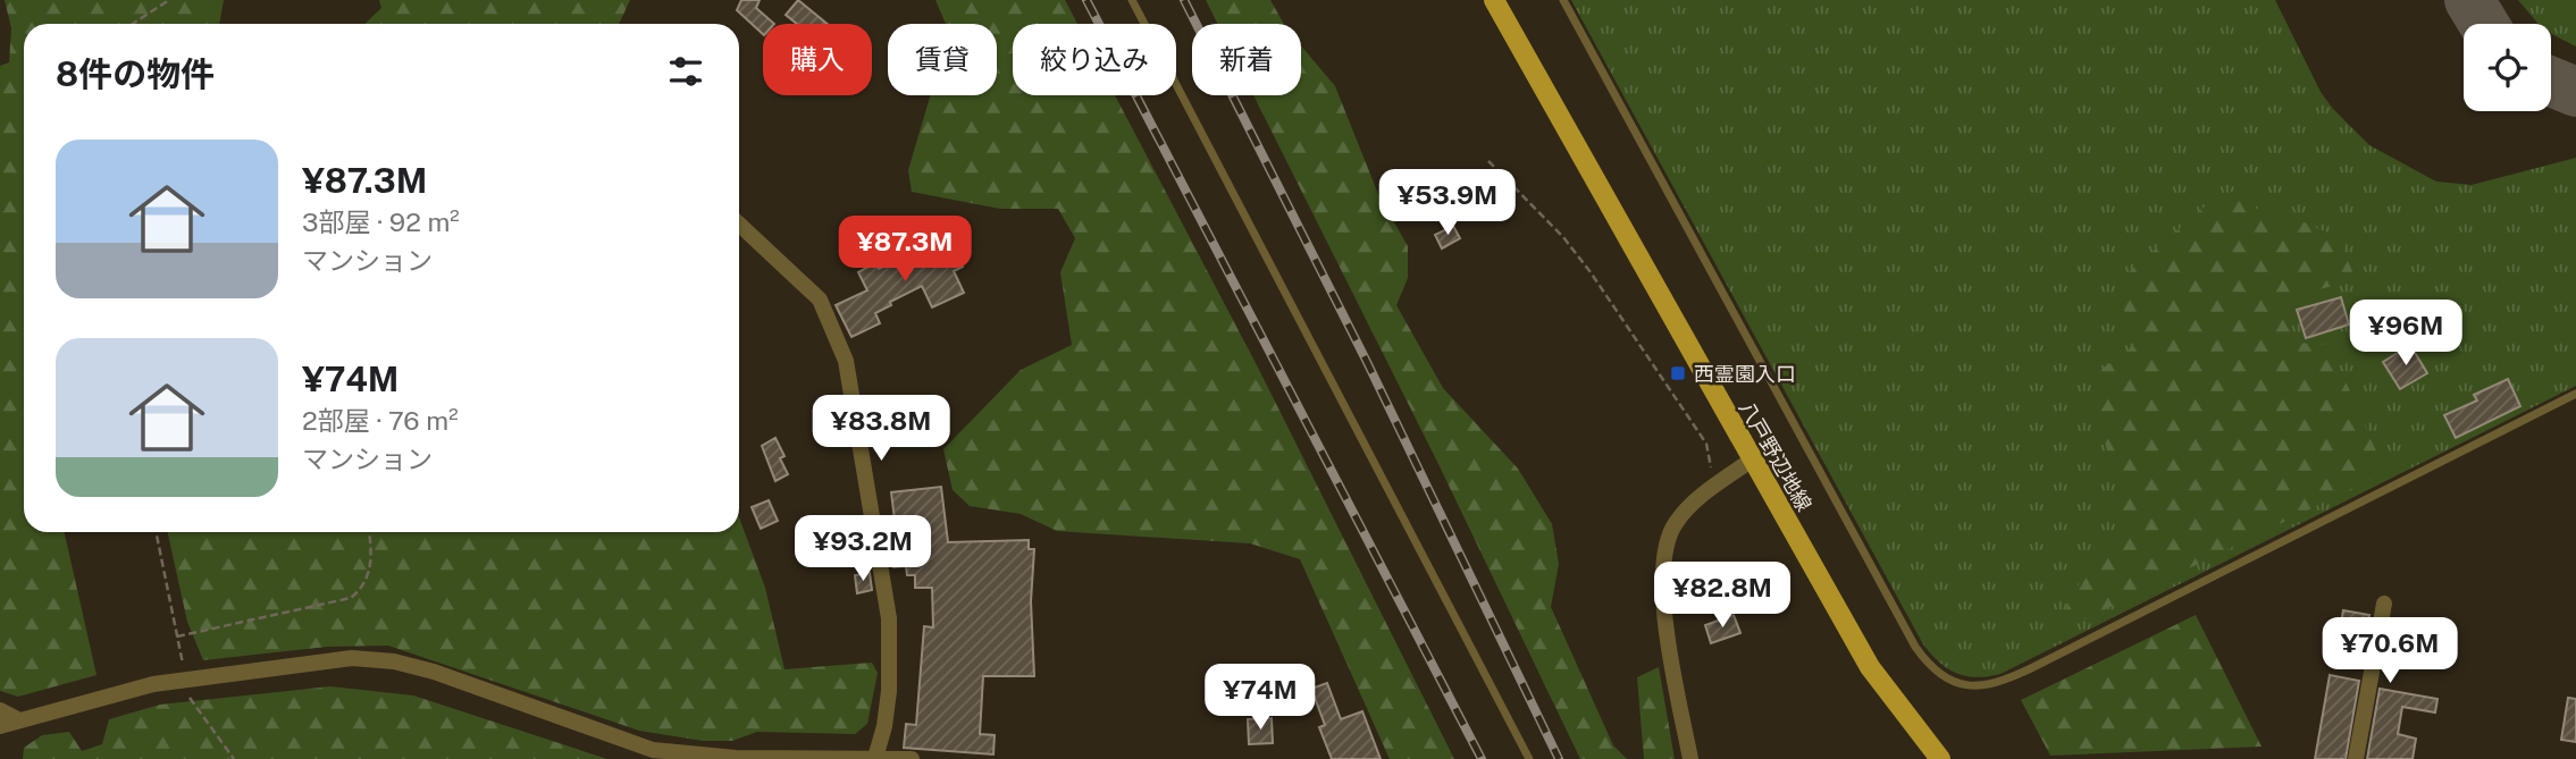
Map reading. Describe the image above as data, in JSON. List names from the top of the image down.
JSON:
{
  "streets": {
    "main road": ["八戸野辺地線"]
  },
  "places": {
    "transit": ["西霊園入口"]
  },
  "page": {
    "chip": [
      "購入",
      "賃貸",
      "絞り込み",
      "新着"
    ],
    "heading": "8件の物件",
    "list": [
      {
        "name": "¥87.3M",
        "note": "3部屋 · 92 m² · マンション"
      },
      {
        "name": "¥74M",
        "note": "2部屋 · 76 m² · マンション"
      }
    ],
    "price": [
      "¥53.9M",
      "¥87.3M",
      "¥96M",
      "¥83.8M",
      "¥93.2M",
      "¥82.8M",
      "¥70.6M",
      "¥74M"
    ]
  }
}
